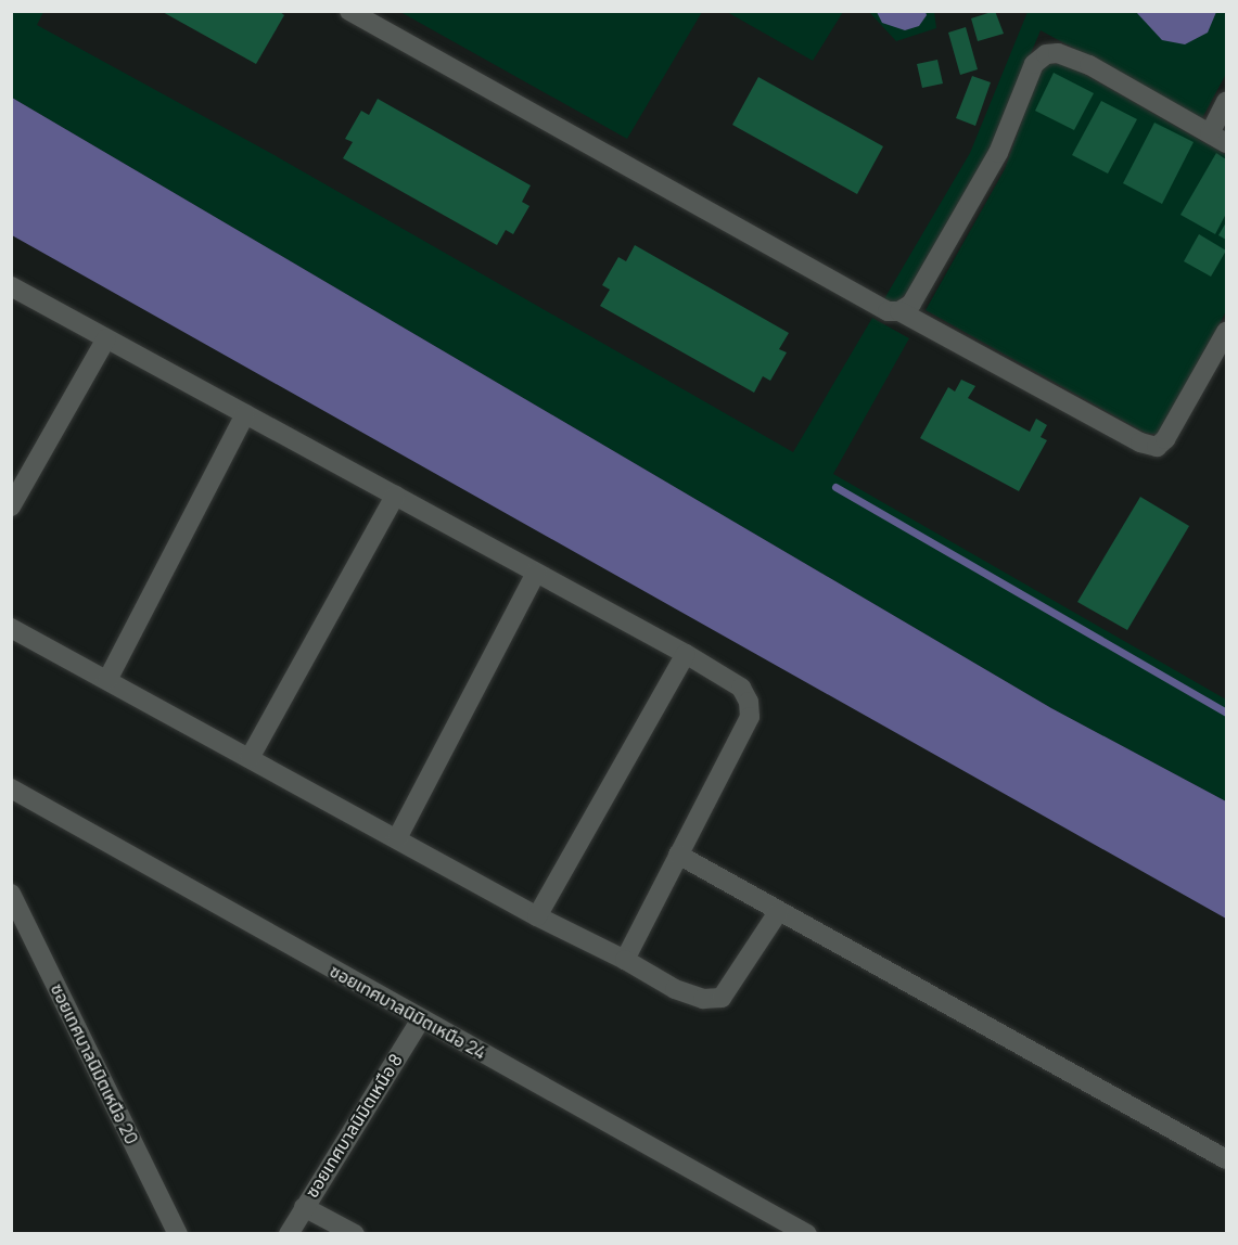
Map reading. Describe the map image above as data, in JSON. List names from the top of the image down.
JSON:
{
  "streets": {
    "street": ["ซอยเทศบาลนิมิตเหนือ 24", "ซอยเทศบาลนิมิตเหนือ 20", "ซอยเทศบาลนิมิตเหนือ 8"]
  },
  "crossings": [
    ["ซอยเทศบาลนิมิตเหนือ 24", "ซอยเทศบาลนิมิตเหนือ 8"]
  ]
}
